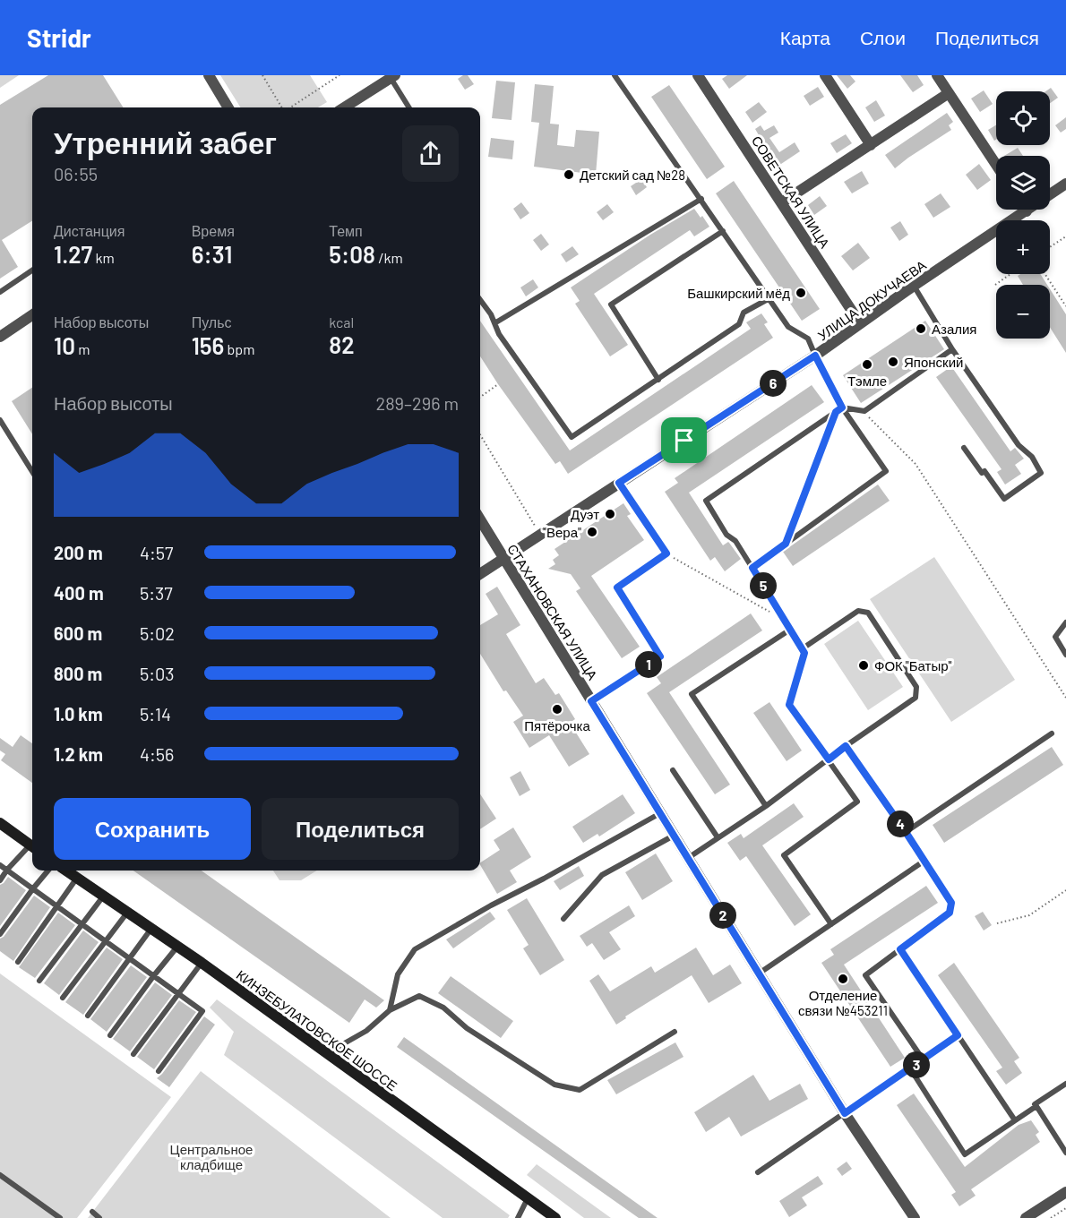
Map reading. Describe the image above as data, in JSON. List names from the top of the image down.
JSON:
{
  "streets": {
    "main road": ["КИНЗЕБУЛАТОВСКОЕ ШОССЕ"],
    "street": ["СОВЕТСКАЯ УЛИЦА", "УЛИЦА ДОКУЧАЕВА", "СТАХАНОВСКАЯ УЛИЦА"]
  },
  "crossings": [
    ["СОВЕТСКАЯ УЛИЦА", "УЛИЦА ДОКУЧАЕВА"],
    ["УЛИЦА ДОКУЧАЕВА", "СТАХАНОВСКАЯ УЛИЦА"]
  ],
  "parks": ["Центральное кладбище"],
  "places": [
    "Детский сад №28",
    "Башкирский мёд",
    "Азалия",
    "Японский",
    "Тэмле",
    "Дуэт",
    "\"Вера\"",
    "ФОК \"Батыр\"",
    "Пятёрочка",
    "Отделение связи №453211"
  ],
  "page": {
    "header": "Stridr",
    "nav": ["Карта", "Слои", "Поделиться"],
    "map_buttons": ["+", "−"],
    "heading": ["Утренний забег", "06:55"],
    "stats": [
      ["Дистанция", "1.27 km"],
      ["Время", "6:31"],
      ["Темп", "5:08 /km"],
      ["Набор высоты", "10 m"],
      ["Пульс", "156 bpm"],
      ["kcal", "82"]
    ],
    "pins": [
      "6",
      "5",
      "1",
      "4",
      "2",
      "3"
    ],
    "chart": ["Набор высоты", "289–296 m"],
    "list": [
      {
        "name": "200 m",
        "note": "4:57"
      },
      {
        "name": "400 m",
        "note": "5:37"
      },
      {
        "name": "600 m",
        "note": "5:02"
      },
      {
        "name": "800 m",
        "note": "5:03"
      },
      {
        "name": "1.0 km",
        "note": "5:14"
      },
      {
        "name": "1.2 km",
        "note": "4:56"
      }
    ],
    "buttons": ["Сохранить", "Поделиться"]
  }
}
